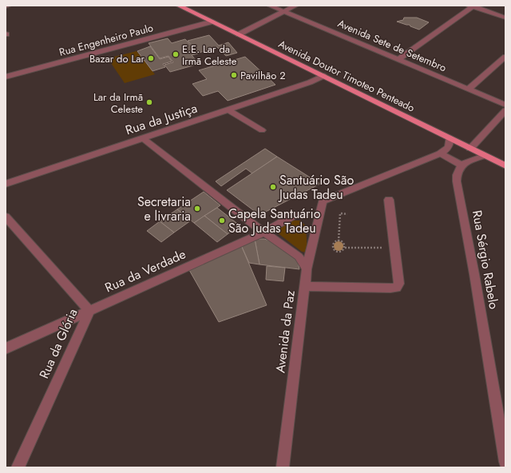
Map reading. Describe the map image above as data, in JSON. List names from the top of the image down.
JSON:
{
  "streets": {
    "main road": ["Avenida Doutor Timoteo Penteado"],
    "street": [
      "Rua Engenheiro Paulo",
      "Avenida Sete de Setembro",
      "Rua da Justiça",
      "Rua Sérgio Rabelo",
      "Rua da Verdade",
      "Avenida da Paz",
      "Rua da Glória"
    ]
  },
  "crossings": [
    ["Rua Engenheiro Paulo", "Avenida Doutor Timoteo Penteado"],
    ["Avenida Doutor Timoteo Penteado", "Rua da Justiça"],
    ["Rua da Verdade", "Rua da Glória"]
  ],
  "places": [
    "E.E. Lar da Irmã Celeste",
    "Bazar do Lar",
    "Pavilhão 2",
    "Lar da Irmã Celeste",
    "Santuário São Judas Tadeu",
    "Secretaria e livraria",
    "Capela Santuário São Judas Tadeu"
  ]
}
